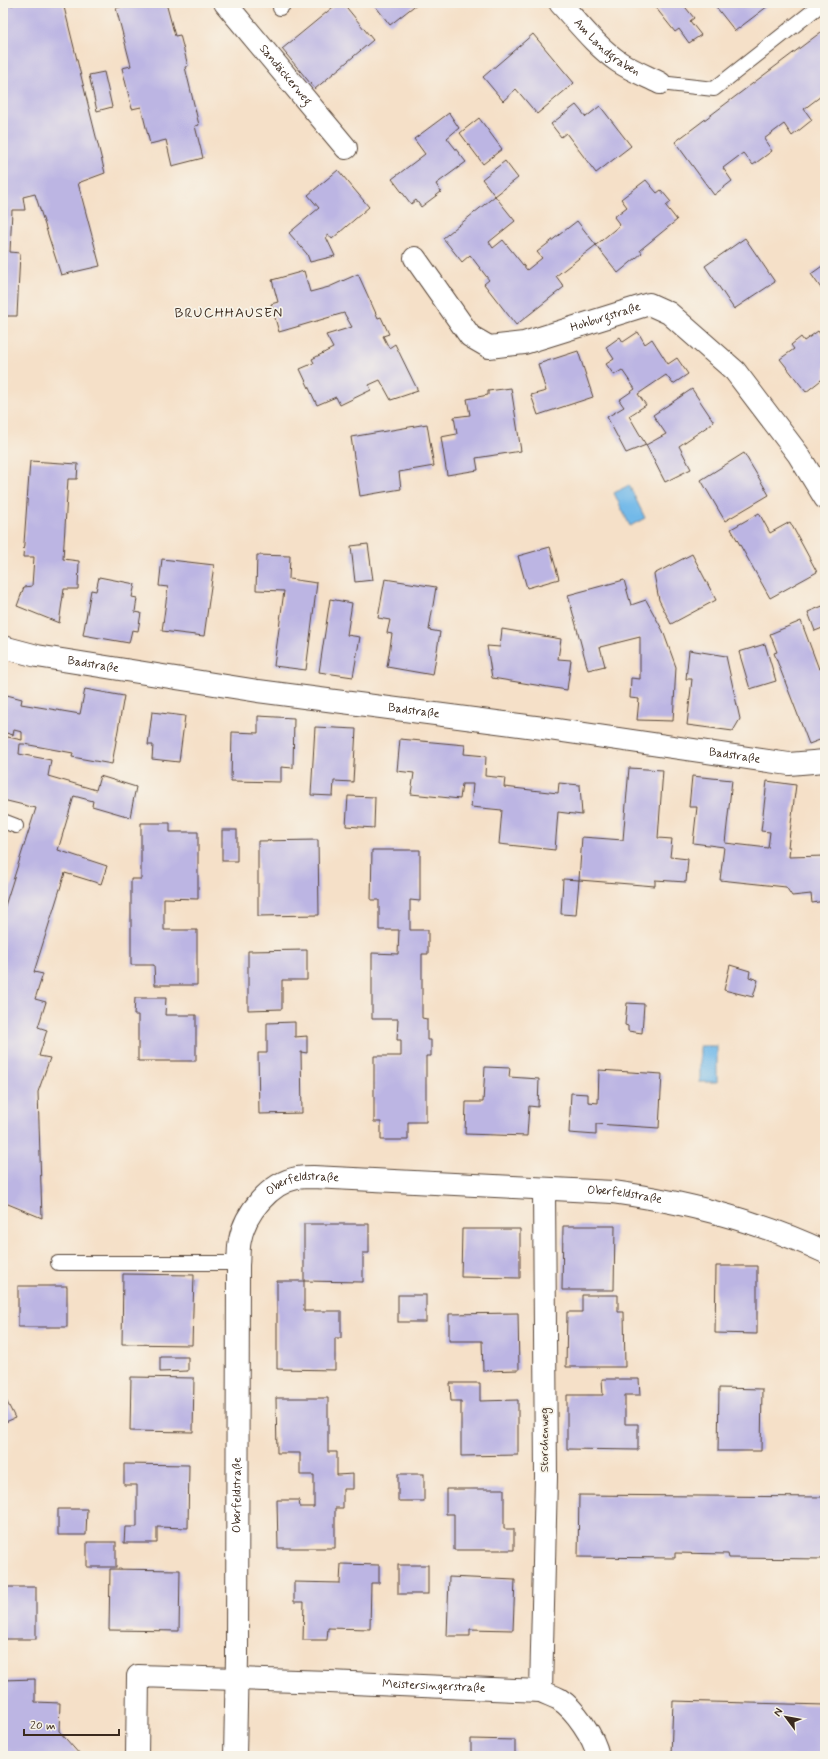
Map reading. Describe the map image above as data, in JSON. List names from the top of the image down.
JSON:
{
  "streets": {
    "street": [
      "Am Landgraben",
      "Sandäckerweg",
      "Hohburgstraße",
      "Badstraße",
      "Oberfeldstraße",
      "Storchenweg",
      "Meistersingerstraße"
    ]
  },
  "crossings": [
    ["Oberfeldstraße", "Storchenweg"],
    ["Oberfeldstraße", "Meistersingerstraße"],
    ["Storchenweg", "Meistersingerstraße"]
  ],
  "districts": ["BRUCHHAUSEN"],
  "scale_bar": "20 m",
  "north": "top left"
}
